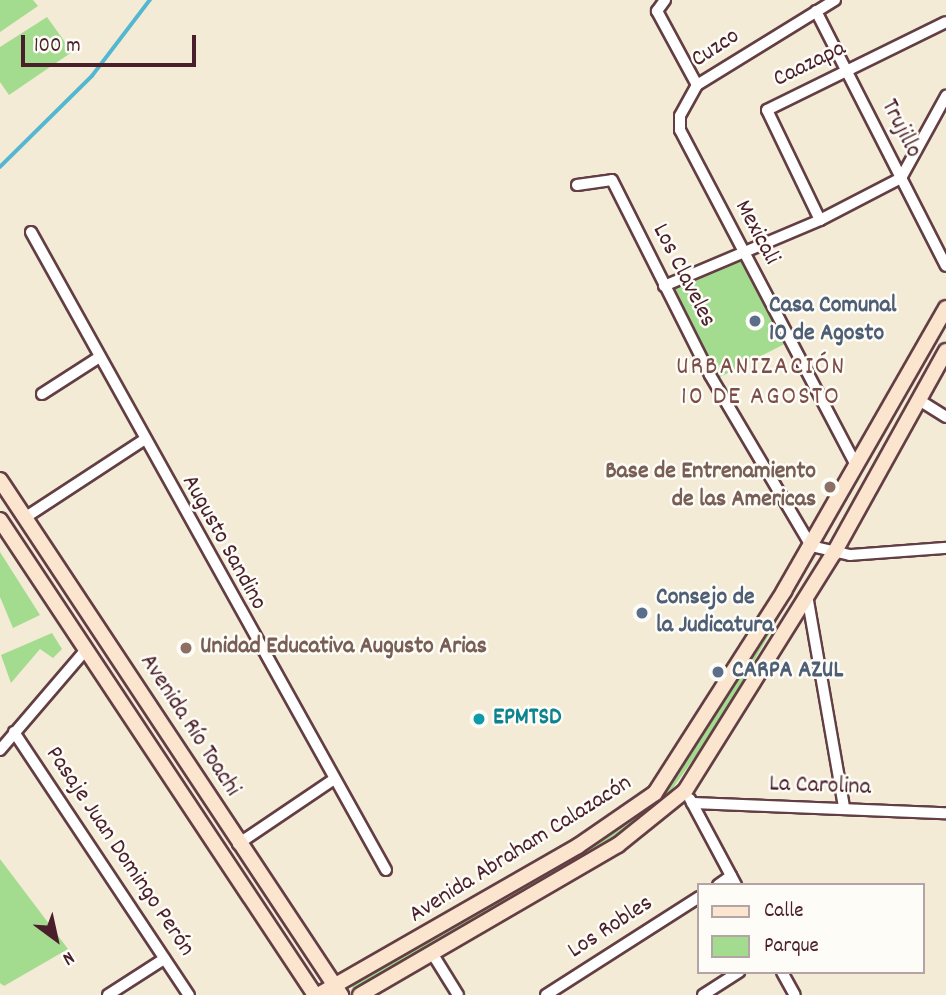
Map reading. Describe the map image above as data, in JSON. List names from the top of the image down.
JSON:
{
  "streets": {
    "main road": ["Avenida Río Toachi", "Avenida Abraham Calazacón"],
    "street": [
      "Cuzco",
      "Caazapa",
      "Trujillo",
      "Mexicali",
      "Los Claveles",
      "Augusto Sandino",
      "La Carolina",
      "Pasaje Juan Domingo Perón",
      "Los Robles"
    ]
  },
  "crossings": [
    ["Cuzco", "Trujillo"],
    ["Cuzco", "Mexicali"],
    ["Caazapa", "Trujillo"],
    ["Mexicali", "Avenida Abraham Calazacón"],
    ["Los Claveles", "Avenida Abraham Calazacón"],
    ["Avenida Río Toachi", "Avenida Abraham Calazacón"],
    ["La Carolina", "Avenida Abraham Calazacón"]
  ],
  "districts": ["URBANIZACIÓN 10 DE AGOSTO"],
  "places": [
    "Casa Comunal 10 de Agosto",
    "Base de Entrenamiento de las Americas",
    "Consejo de la Judicatura",
    "Unidad Educativa Augusto Arias",
    "CARPA AZUL",
    "EPMTSD"
  ],
  "legend": ["Calle", "Parque"],
  "scale_bar": "100 m",
  "north": "bottom right"
}
